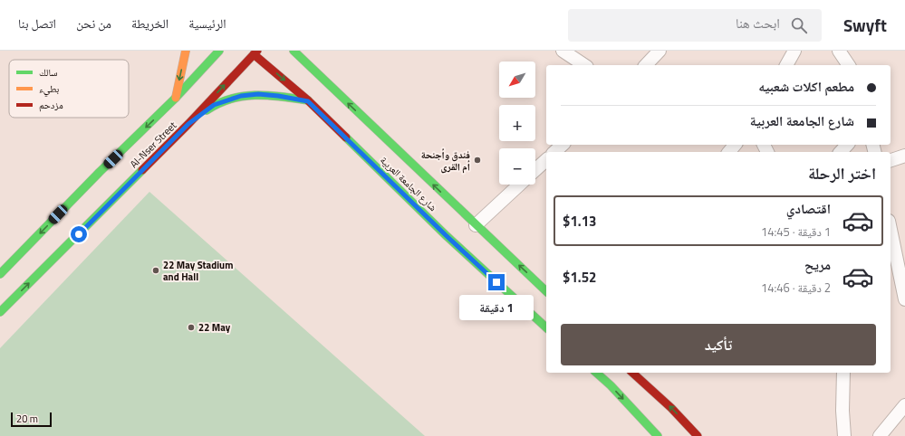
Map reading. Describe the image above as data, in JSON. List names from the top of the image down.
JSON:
{
  "streets": {
    "main road": ["Al-Nser Street", "شارع الجامعة العربية"]
  },
  "crossings": [
    ["Al-Nser Street", "شارع الجامعة العربية"]
  ],
  "places": ["فندق وأجنحة أم القرى", "22 May Stadium and Hall", "22 May"],
  "legend": ["سالك", "بطيء", "مزدحم"],
  "scale_bar": "20 m",
  "north": "bottom left",
  "page": {
    "header": "Swyft",
    "search": "ابحث هنا",
    "nav": [
      "الرئيسية",
      "الخريطة",
      "من نحن",
      "اتصل بنا"
    ],
    "map_buttons": ["+", "−"],
    "banner": ["مطعم اكلات شعبيه", "شارع الجامعة العربية"],
    "heading": "اختر الرحلة",
    "list": [
      {
        "name": "اقتصادي",
        "note": "1 دقيقة · 14:45",
        "value": "$1.13"
      },
      {
        "name": "مريح",
        "note": "2 دقيقة · 14:46",
        "value": "$1.52"
      }
    ],
    "bubble": "1 دقيقة",
    "buttons": "تأكيد",
    "scale": "20 m"
  }
}
